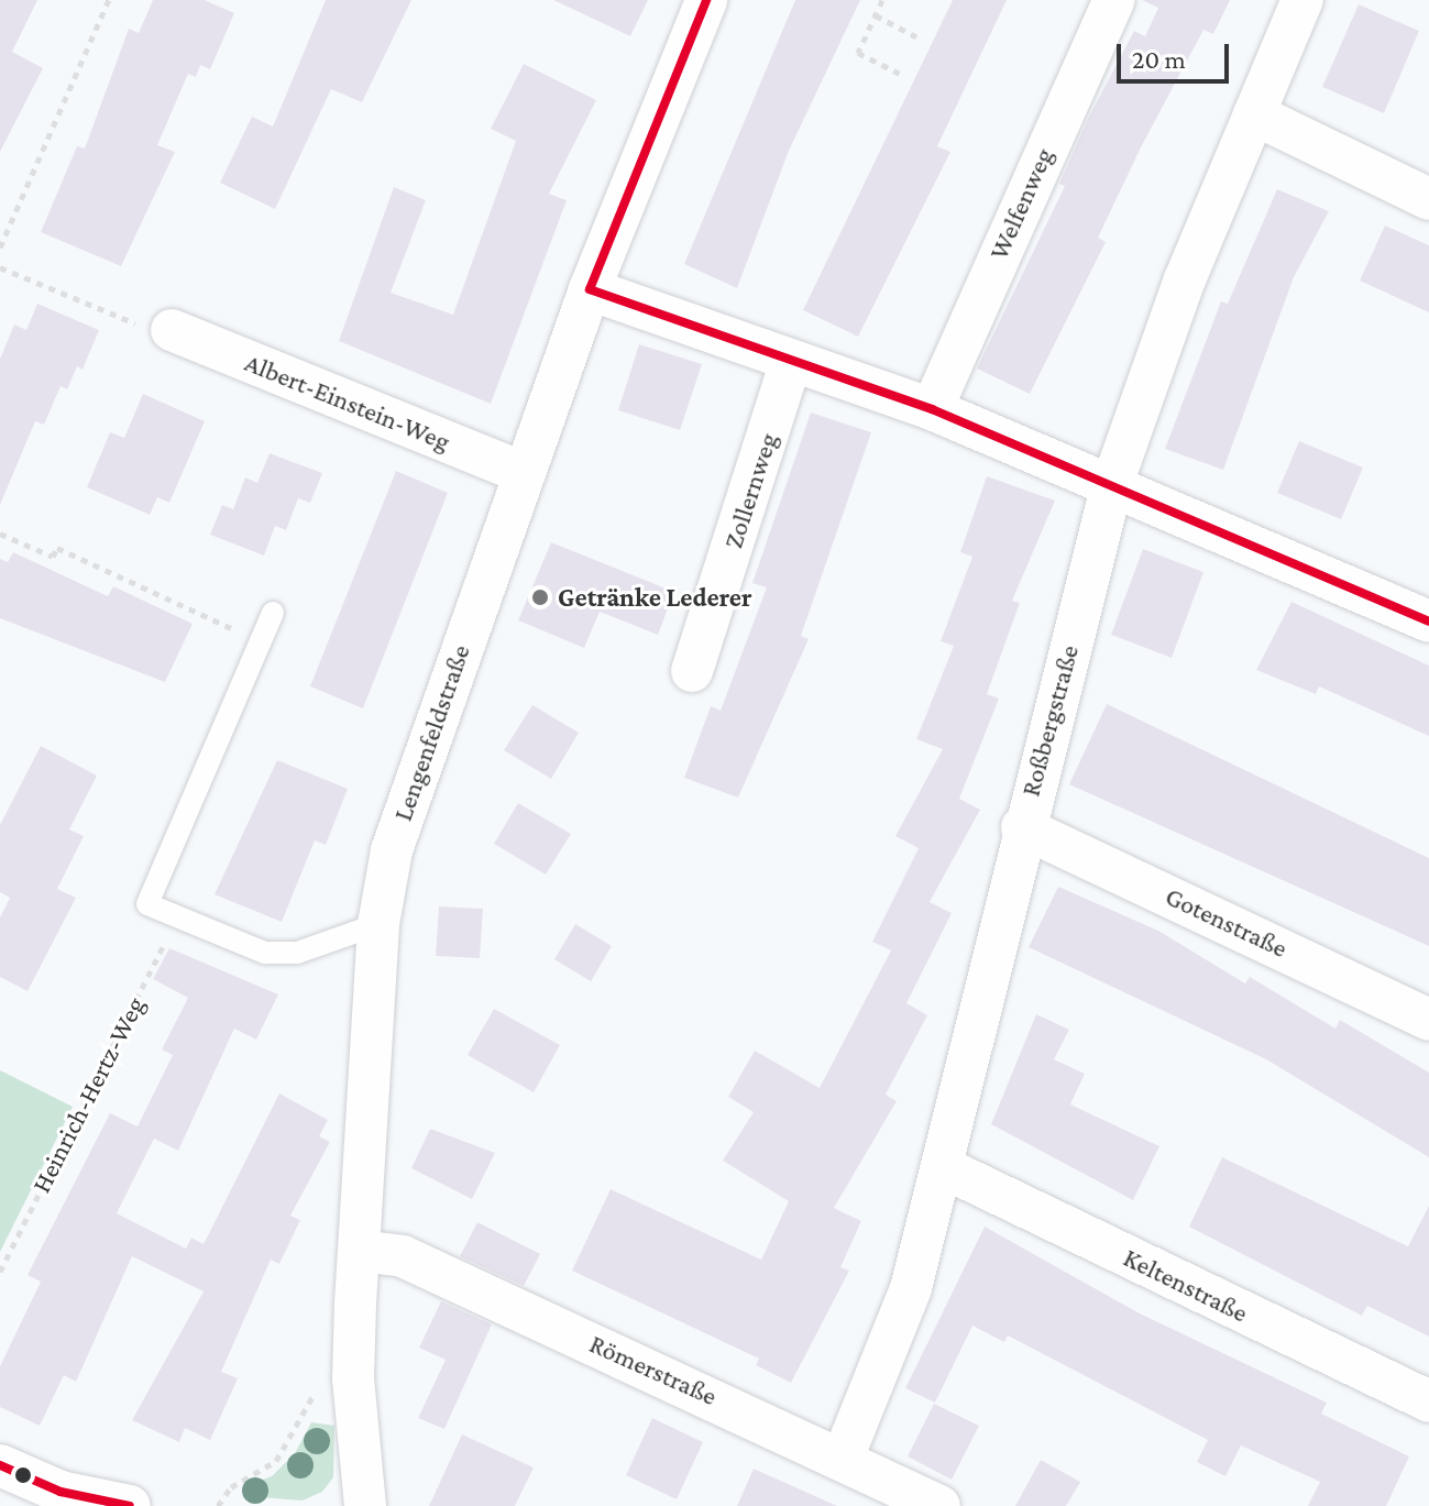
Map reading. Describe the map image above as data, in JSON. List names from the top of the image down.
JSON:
{
  "streets": {
    "street": [
      "Welfenweg",
      "Albert-Einstein-Weg",
      "Zollernweg",
      "Roßbergstraße",
      "Lengenfeldstraße",
      "Gotenstraße",
      "Keltenstraße",
      "Römerstraße"
    ],
    "path": ["Heinrich-Hertz-Weg"]
  },
  "crossings": [
    ["Albert-Einstein-Weg", "Lengenfeldstraße"],
    ["Roßbergstraße", "Gotenstraße"],
    ["Roßbergstraße", "Keltenstraße"],
    ["Roßbergstraße", "Römerstraße"],
    ["Lengenfeldstraße", "Römerstraße"]
  ],
  "places": ["Getränke Lederer"],
  "scale_bar": "20 m"
}
